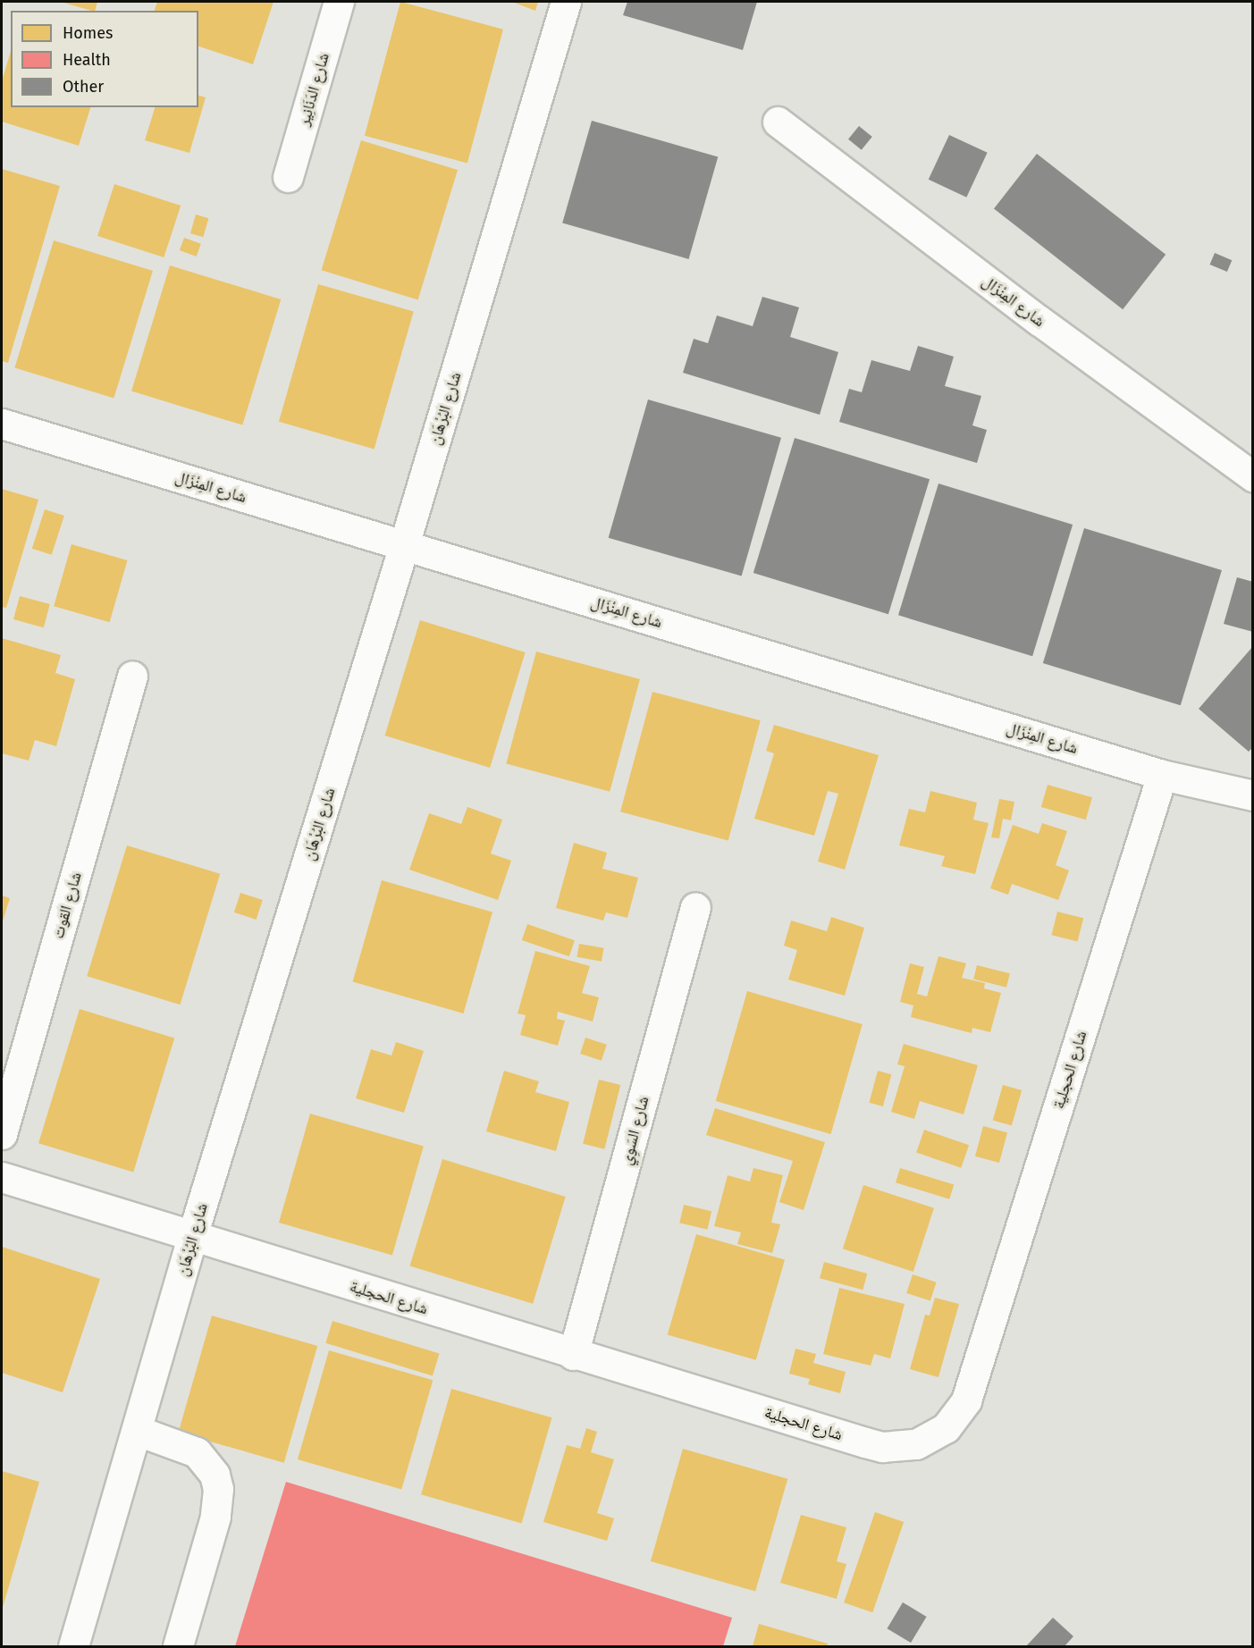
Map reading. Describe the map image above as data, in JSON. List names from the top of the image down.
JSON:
{
  "streets": {
    "street": [
      "شارع الدَنَانِير",
      "شارع المِنْزَال",
      "شارع البُرْهَان",
      "شارع القوت",
      "شارع الحجلية",
      "شارع السَوِي"
    ]
  },
  "crossings": [
    ["شارع المِنْزَال", "شارع البُرْهَان"],
    ["شارع المِنْزَال", "شارع الحجلية"],
    ["شارع البُرْهَان", "شارع الحجلية"],
    ["شارع الحجلية", "شارع السَوِي"]
  ],
  "legend": ["Homes", "Health", "Other"]
}
